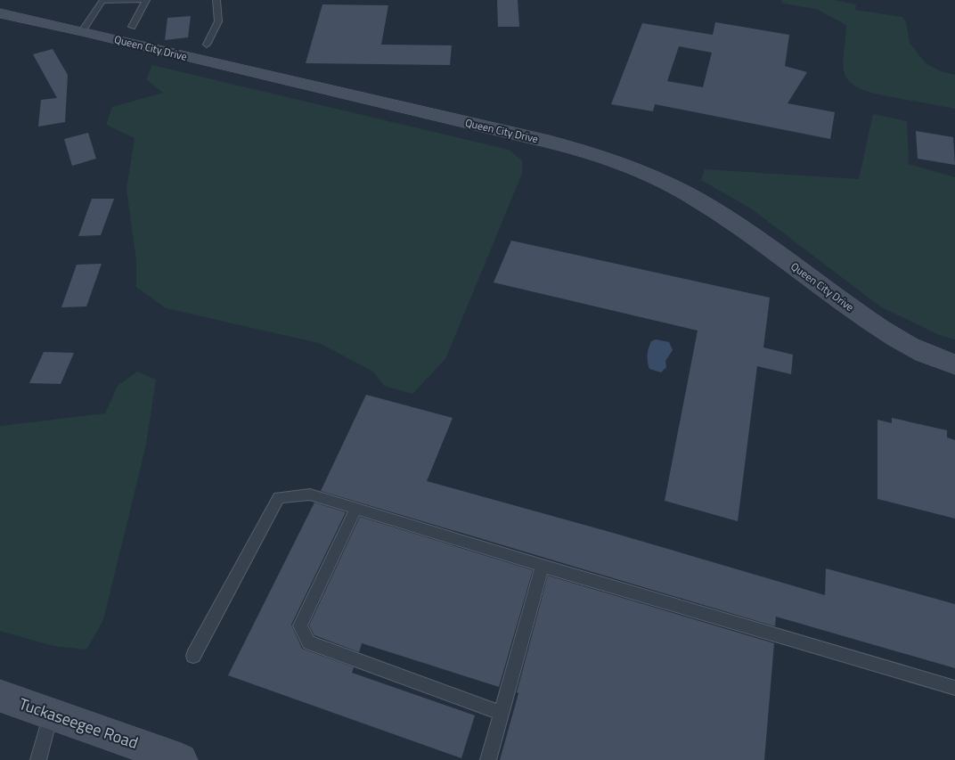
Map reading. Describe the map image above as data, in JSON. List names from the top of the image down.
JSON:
{
  "streets": {
    "street": ["Queen City Drive", "Tuckaseegee Road"]
  }
}
